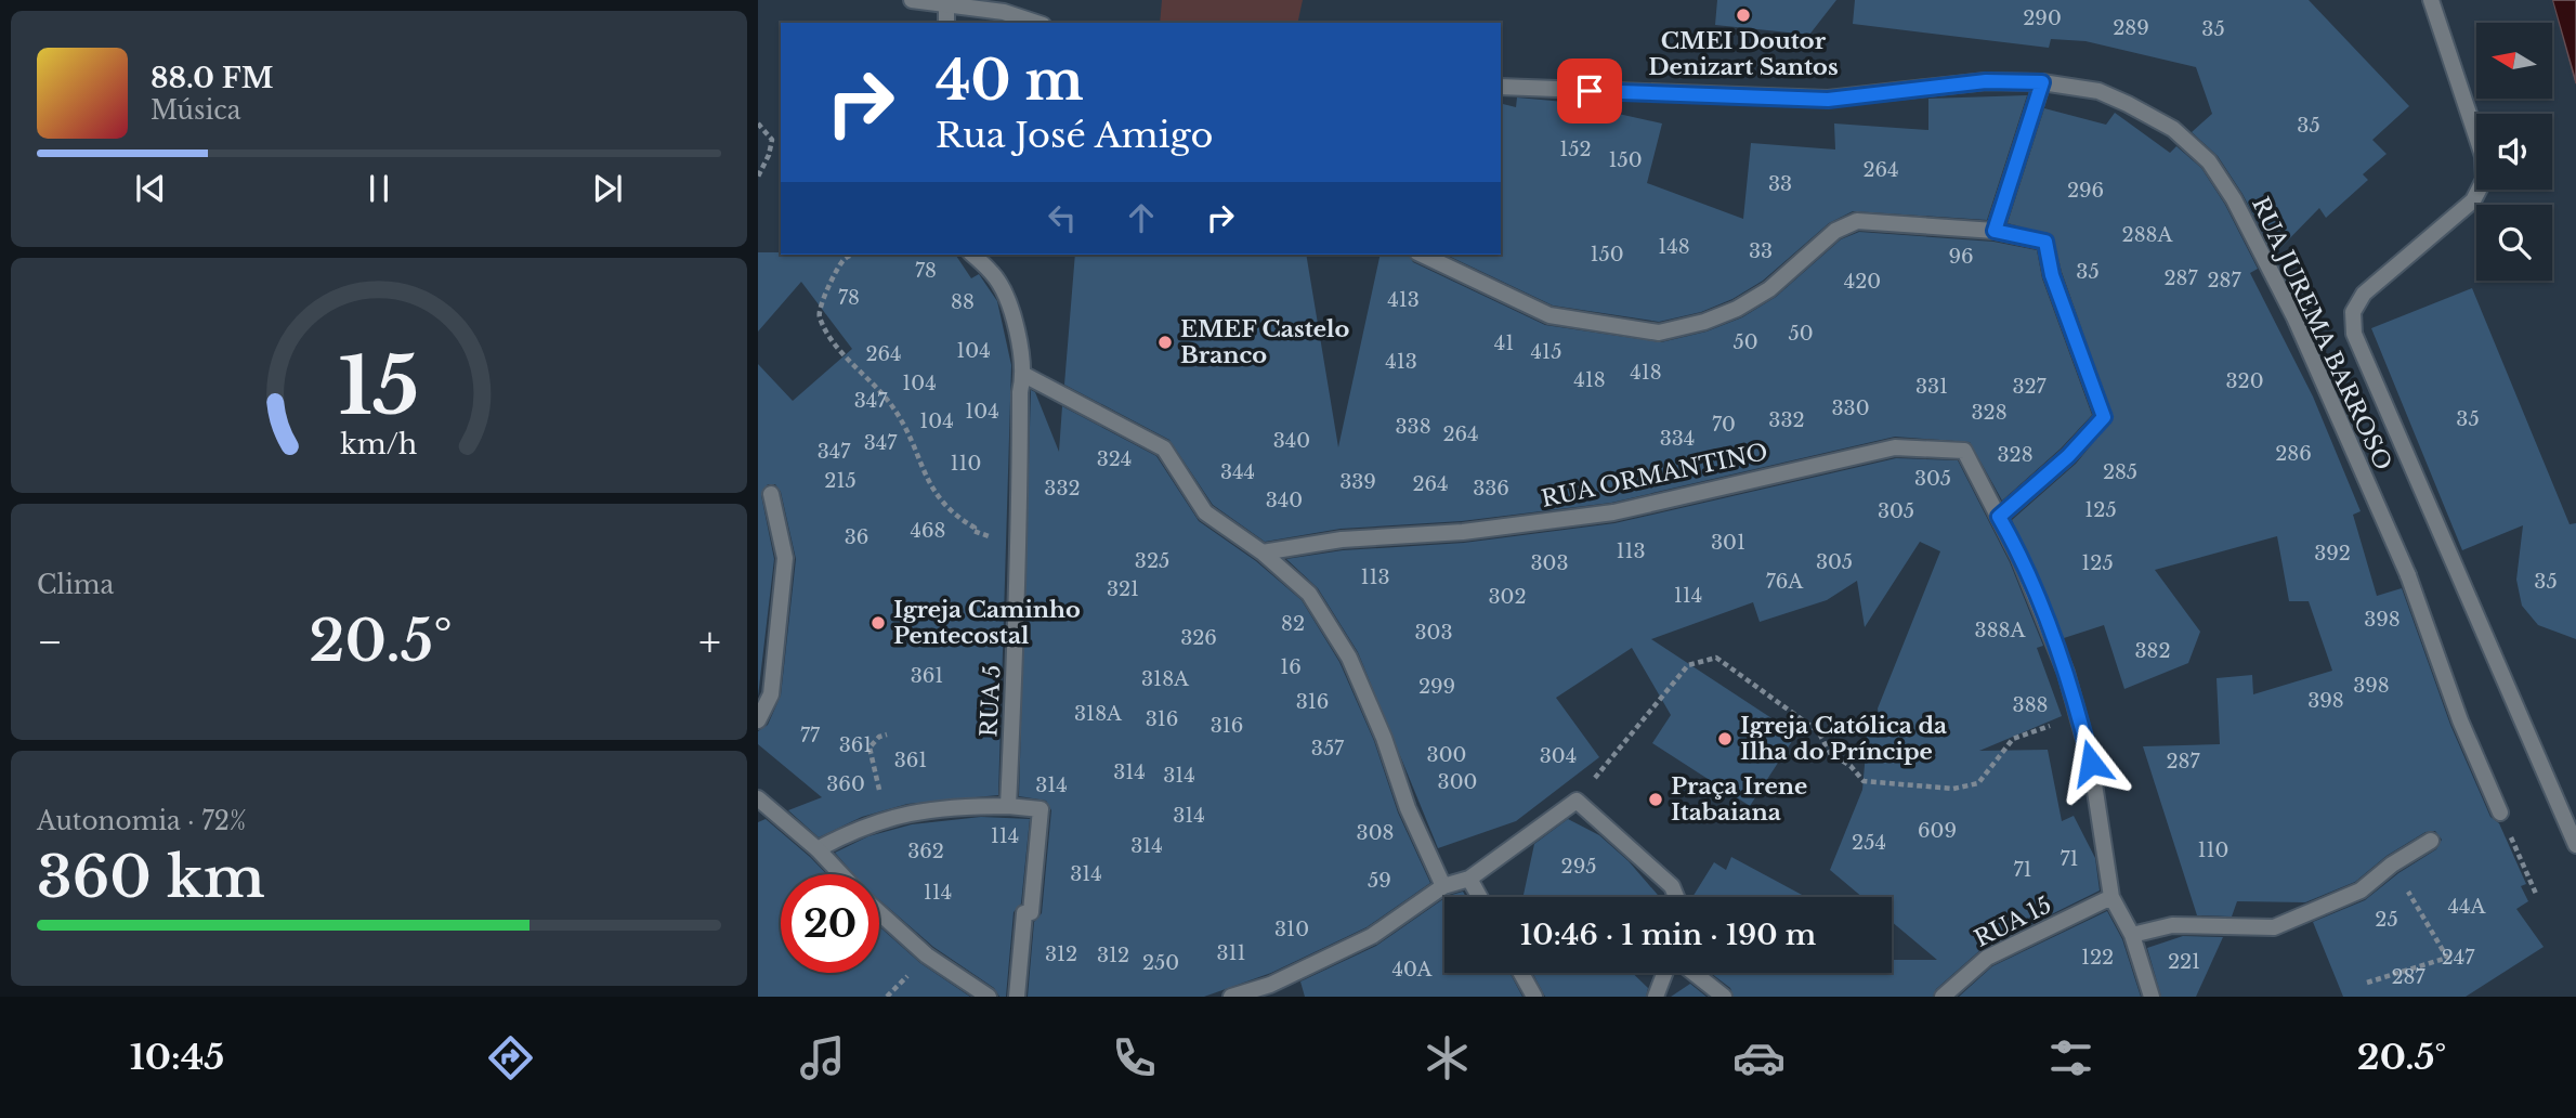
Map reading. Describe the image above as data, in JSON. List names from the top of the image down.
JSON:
{
  "streets": {
    "street": [
      "RUA JUREMA BARROSO",
      "RUA ORMANTINO",
      "RUA 5",
      "RUA 15"
    ]
  },
  "places": [
    "CMEI Doutor Denizart Santos",
    "EMEF Castelo Branco",
    "Igreja Caminho Pentecostal",
    "Igreja Católica da Ilha do Príncipe",
    "Praça Irene Itabaiana"
  ],
  "house_numbers": [
    "290",
    "289",
    "35",
    "35",
    "152",
    "150",
    "264",
    "33",
    "296",
    "288A",
    "148",
    "33",
    "150",
    "96",
    "78",
    "35",
    "287",
    "287",
    "420",
    "78",
    "413",
    "88",
    "50",
    "50",
    "41",
    "104",
    "415",
    "264",
    "413",
    "418",
    "418",
    "320",
    "104",
    "331",
    "327",
    "347",
    "330",
    "104",
    "328",
    "35",
    "332",
    "104",
    "70",
    "338",
    "264",
    "334",
    "340",
    "347",
    "347",
    "286",
    "328",
    "324",
    "110",
    "344",
    "285",
    "305",
    "215",
    "339",
    "264",
    "332",
    "336",
    "340",
    "125",
    "305",
    "468",
    "36",
    "301",
    "113",
    "392",
    "325",
    "305",
    "303",
    "125",
    "113",
    "76A",
    "35",
    "321",
    "114",
    "302",
    "398",
    "82",
    "388A",
    "303",
    "326",
    "382",
    "16",
    "361",
    "318A",
    "398",
    "299",
    "398",
    "316",
    "388",
    "318A",
    "316",
    "316",
    "77",
    "361",
    "357",
    "300",
    "304",
    "361",
    "287",
    "314",
    "314",
    "300",
    "360",
    "314",
    "314",
    "609",
    "308",
    "114",
    "254",
    "314",
    "110",
    "362",
    "71",
    "295",
    "71",
    "314",
    "59",
    "114",
    "44A",
    "25",
    "310",
    "311",
    "312",
    "312",
    "122",
    "247",
    "221",
    "250",
    "40A",
    "287"
  ],
  "north": "left",
  "page": {
    "turn": ["40 m", "Rua José Amigo"],
    "song": ["88.0 FM", "Música"],
    "tile": [
      "Clima",
      ["Autonomia · 72%", "360 km"]
    ],
    "heat": ["−", "20.5°", "+"],
    "limit": "20",
    "trip": "10:46 · 1 min · 190 m",
    "tabs": ["10:45", "20.5°"],
    "gauge": ["15", "km/h"]
  }
}
